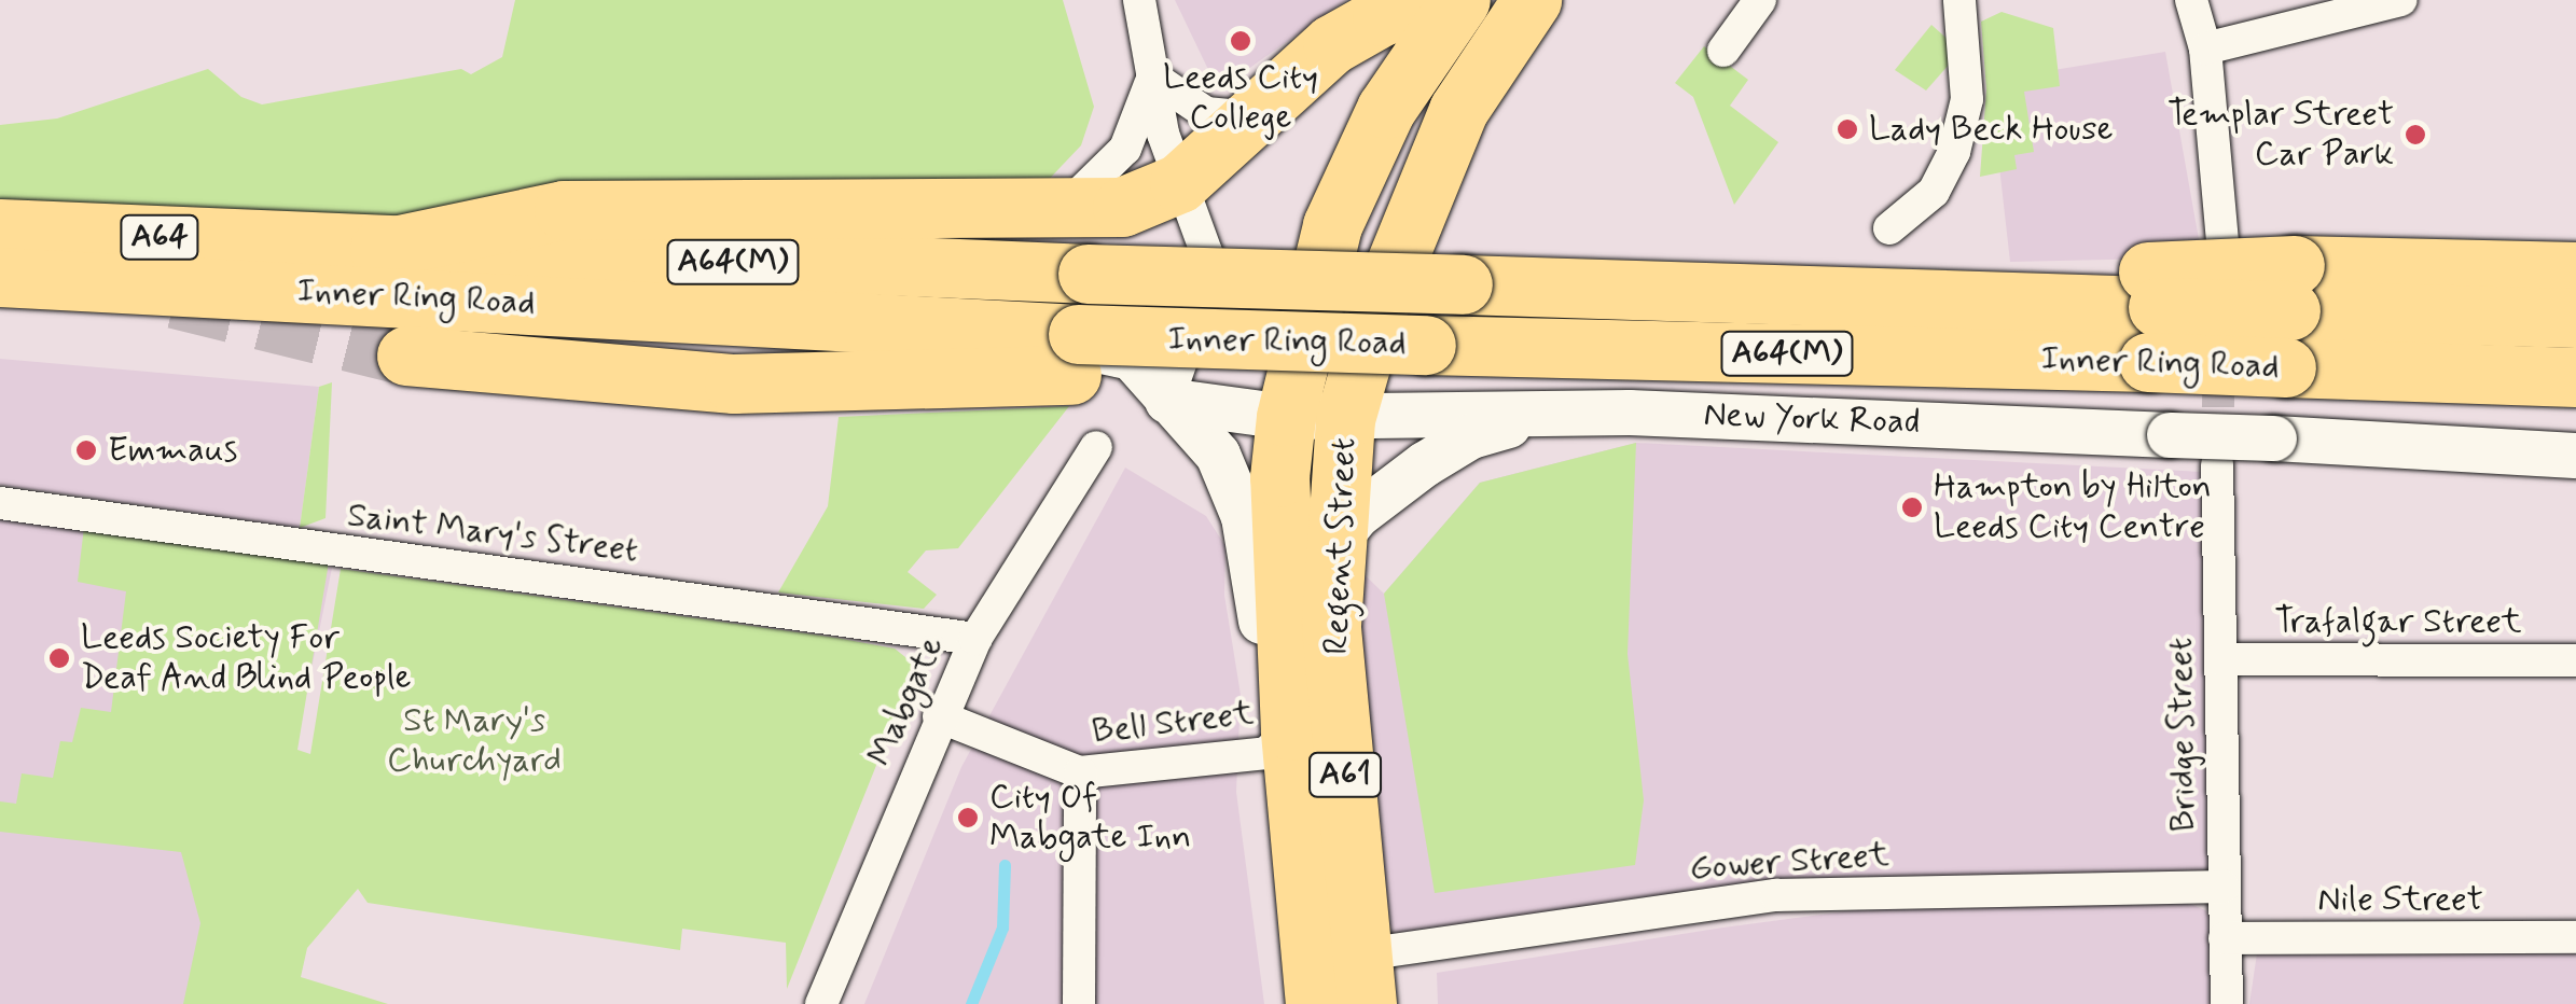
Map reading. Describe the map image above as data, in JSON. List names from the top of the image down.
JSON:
{
  "streets": {
    "highway": [
      "A64",
      "A64(M)",
      "Inner Ring Road",
      "Regent Street",
      "A61"
    ],
    "street": [
      "New York Road",
      "Saint Mary's Street",
      "Trafalgar Street",
      "Mabgate",
      "Bell Street",
      "Bridge Street",
      "Gower Street",
      "Nile Street"
    ]
  },
  "crossings": [
    ["A64(M)", "Inner Ring Road"],
    ["New York Road", "Regent Street"],
    ["Saint Mary's Street", "Mabgate"],
    ["Regent Street", "Bell Street"],
    ["Regent Street", "Gower Street"],
    ["Trafalgar Street", "Bridge Street"],
    ["Mabgate", "Bell Street"],
    ["Bridge Street", "Gower Street"],
    ["Bridge Street", "Nile Street"]
  ],
  "parks": ["St Mary's Churchyard"],
  "places": [
    "Leeds City College",
    "Lady Beck House",
    "Templar Street Car Park",
    "Emmaus",
    "Hampton by Hilton Leeds City Centre",
    "Leeds Society For Deaf And Blind People",
    "City Of Mabgate Inn"
  ]
}
